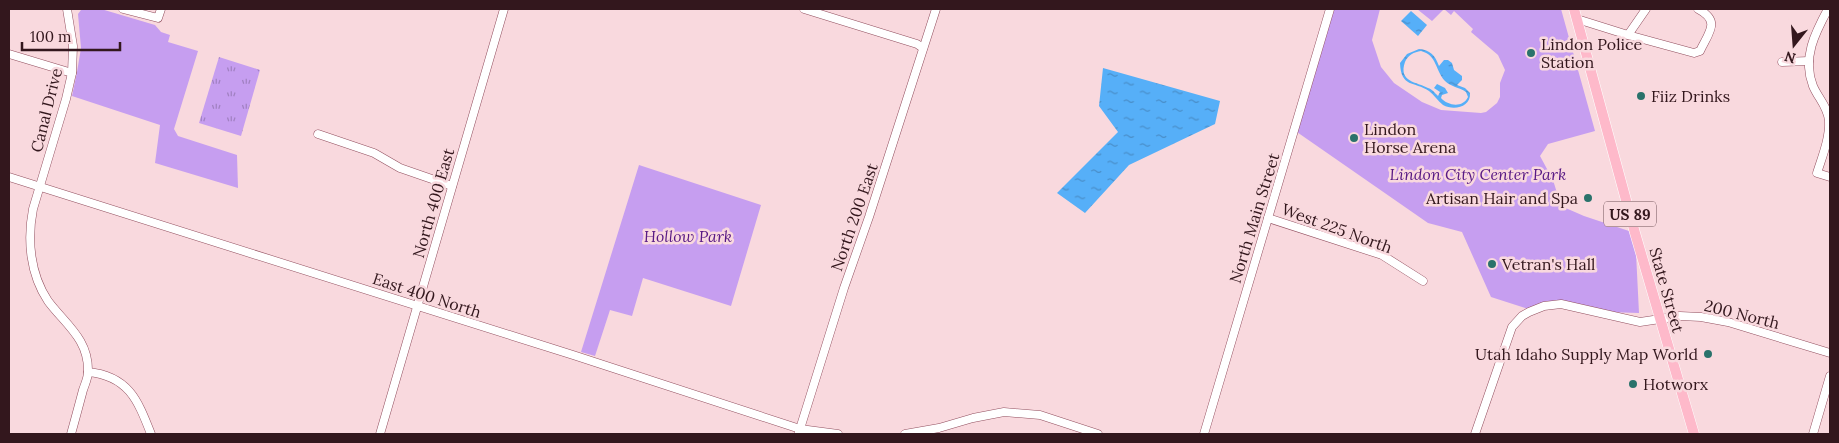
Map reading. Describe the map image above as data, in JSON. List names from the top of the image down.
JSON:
{
  "streets": {
    "main road": ["US 89", "State Street"],
    "street": [
      "Canal Drive",
      "North 400 East",
      "North 200 East",
      "North Main Street",
      "West 225 North",
      "East 400 North",
      "200 North"
    ]
  },
  "crossings": [
    ["Canal Drive", "East 400 North"],
    ["North 400 East", "East 400 North"],
    ["North 200 East", "East 400 North"],
    ["North Main Street", "West 225 North"],
    ["State Street", "200 North"]
  ],
  "parks": ["Lindon City Center Park", "Hollow Park"],
  "places": [
    "Lindon Police Station",
    "Fiiz Drinks",
    "Lindon Horse Arena",
    "Artisan Hair and Spa",
    "Vetran's Hall",
    "Utah Idaho Supply Map World",
    "Hotworx"
  ],
  "scale_bar": "100 m",
  "north": "bottom"
}
